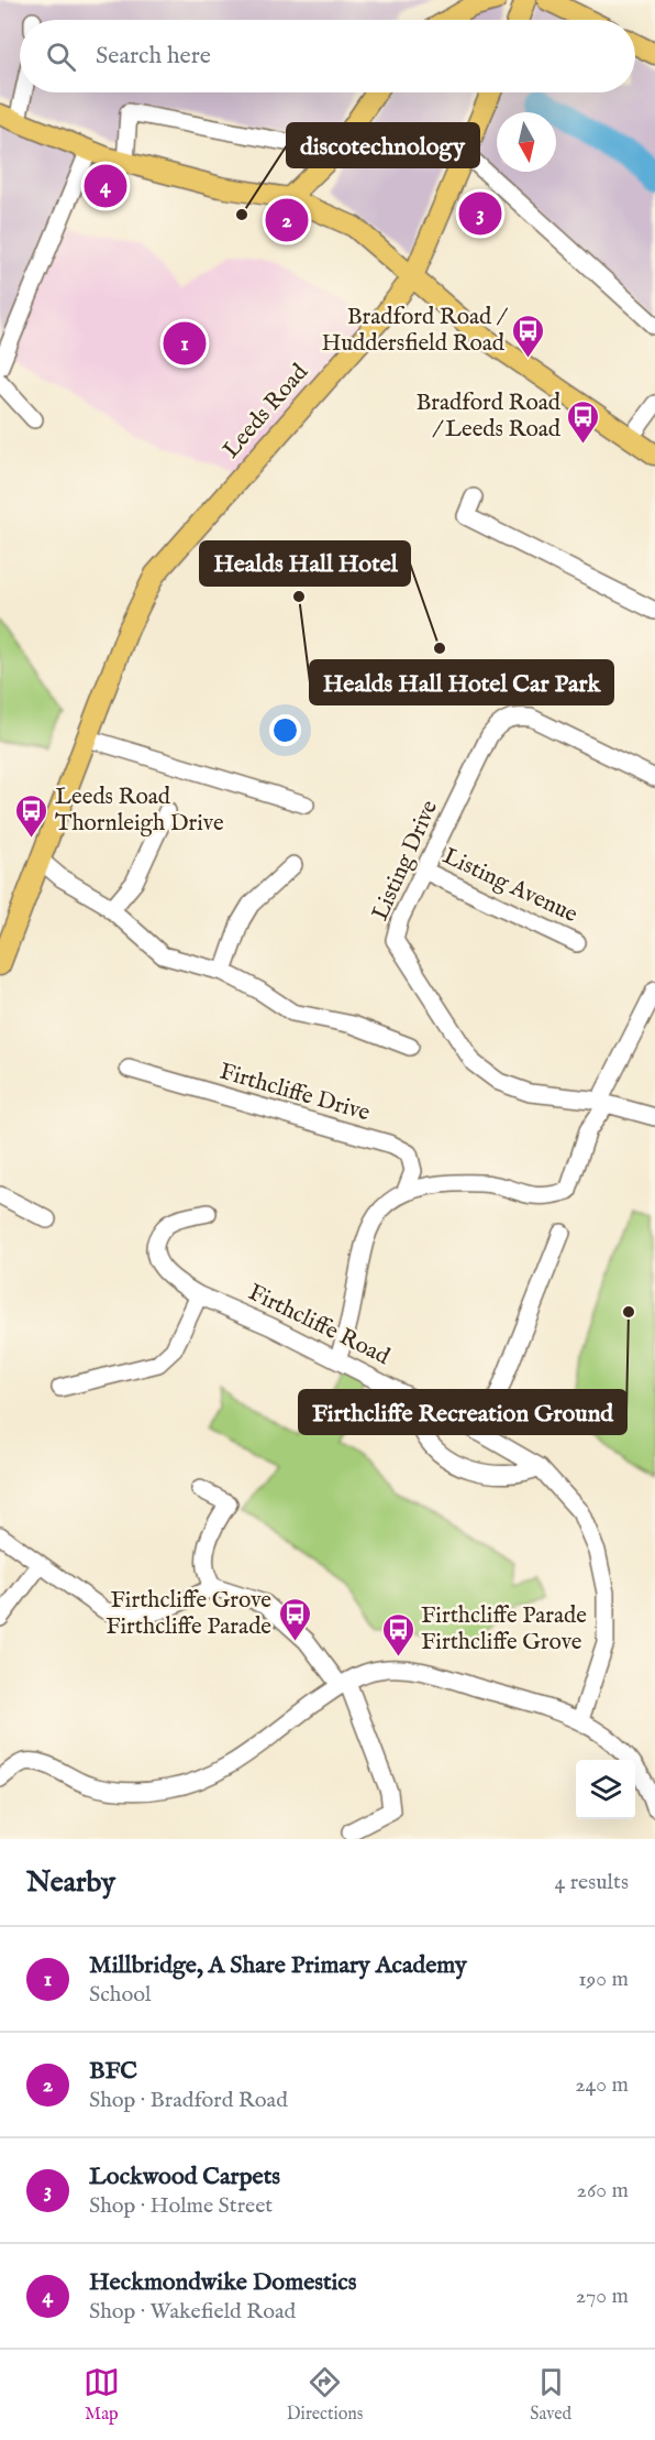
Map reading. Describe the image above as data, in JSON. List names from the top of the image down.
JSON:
{
  "streets": {
    "main road": ["Leeds Road"],
    "street": [
      "Listing Drive",
      "Listing Avenue",
      "Firthcliffe Drive",
      "Firthcliffe Road"
    ]
  },
  "crossings": [
    ["Listing Drive", "Listing Avenue"]
  ],
  "places": {
    "other": [
      "discotechnology",
      "Healds Hall Hotel Car Park",
      "Healds Hall Hotel",
      "Firthcliffe Recreation Ground"
    ],
    "bus stop": [
      "Bradford Road / Huddersfield Road",
      "Bradford Road / Leeds Road",
      "Leeds Road Thornleigh Drive",
      "Firthcliffe Grove Firthcliffe Parade",
      "Firthcliffe Parade Firthcliffe Grove"
    ]
  },
  "north": "bottom",
  "page": {
    "search": "Search here",
    "pins": [
      "4",
      "3",
      "2",
      "1"
    ],
    "heading": ["Nearby", "4 results"],
    "list": [
      {
        "mark": "1",
        "name": "Millbridge, A Share Primary Academy",
        "note": "School",
        "value": "190 m"
      },
      {
        "mark": "2",
        "name": "BFC",
        "note": "Shop · Bradford Road",
        "value": "240 m"
      },
      {
        "mark": "3",
        "name": "Lockwood Carpets",
        "note": "Shop · Holme Street",
        "value": "260 m"
      },
      {
        "mark": "4",
        "name": "Heckmondwike Domestics",
        "note": "Shop · Wakefield Road",
        "value": "270 m"
      }
    ],
    "nav": ["Map", "Directions", "Saved"]
  }
}
